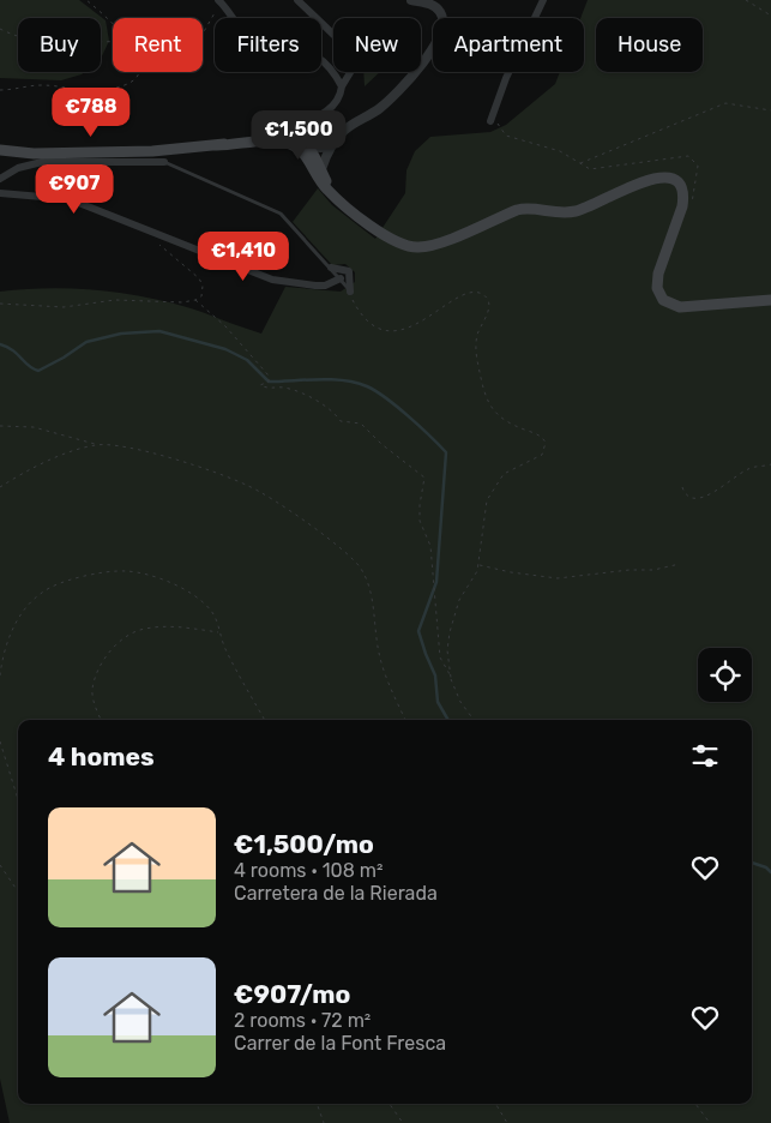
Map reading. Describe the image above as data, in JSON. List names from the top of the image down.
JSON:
{
  "page": {
    "chip": [
      "Buy",
      "Rent",
      "Filters",
      "New",
      "Apartment",
      "House"
    ],
    "price": [
      "€788",
      "€1,500",
      "€907",
      "€1,410"
    ],
    "heading": "4 homes",
    "list": [
      {
        "name": "€1,500/mo",
        "note": "4 rooms · 108 m² · Carretera de la Rierada"
      },
      {
        "name": "€907/mo",
        "note": "2 rooms · 72 m² · Carrer de la Font Fresca"
      }
    ]
  }
}
